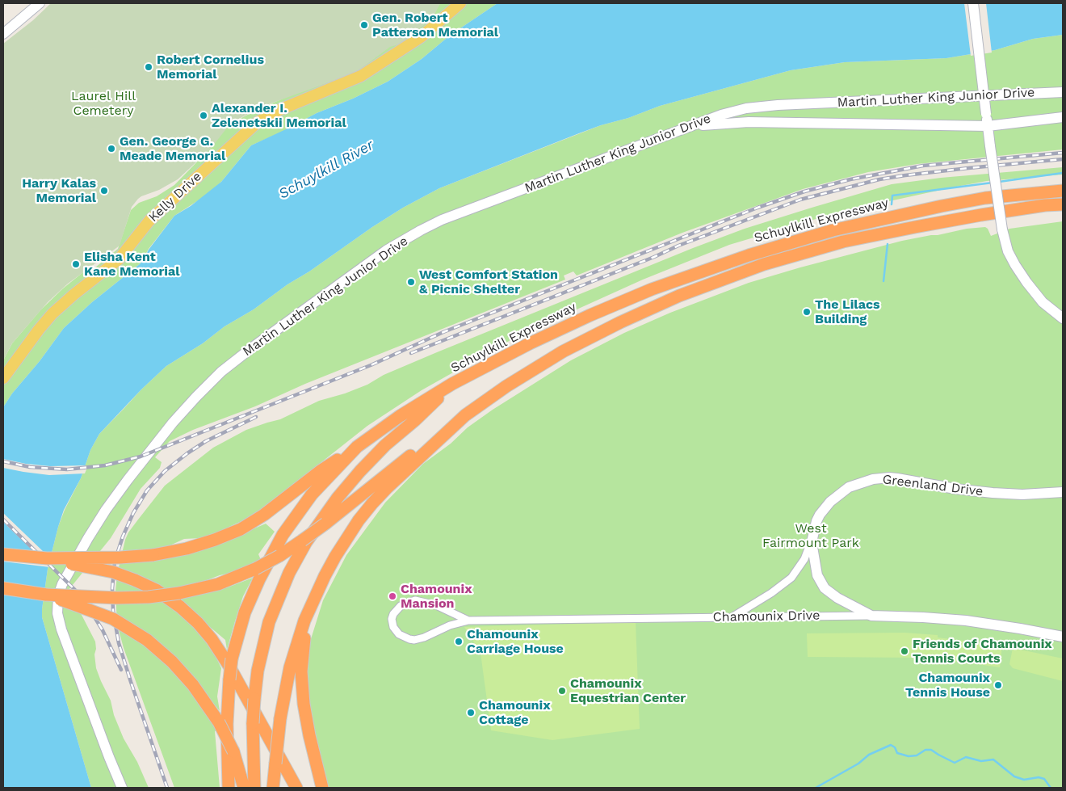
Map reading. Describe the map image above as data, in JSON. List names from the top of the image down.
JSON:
{
  "streets": {
    "highway": ["Schuylkill Expressway"],
    "main road": [
      "Martin Luther King Junior Drive",
      "Kelly Drive",
      "Greenland Drive",
      "Chamounix Drive"
    ]
  },
  "crossings": [
    ["Greenland Drive", "Chamounix Drive"]
  ],
  "water": ["Schuylkill River"],
  "parks": ["Laurel Hill Cemetery", "West Fairmount Park"],
  "places": [
    "Gen. Robert Patterson Memorial",
    "Robert Cornelius Memorial",
    "Alexander I. Zelenetskii Memorial",
    "Gen. George G. Meade Memorial",
    "Harry Kalas Memorial",
    "Elisha Kent Kane Memorial",
    "West Comfort Station & Picnic Shelter",
    "The Lilacs Building",
    "Chamounix Mansion",
    "Chamounix Carriage House",
    "Friends of Chamounix Tennis Courts",
    "Chamounix Tennis House",
    "Chamounix Equestrian Center",
    "Chamounix Cottage"
  ]
}
